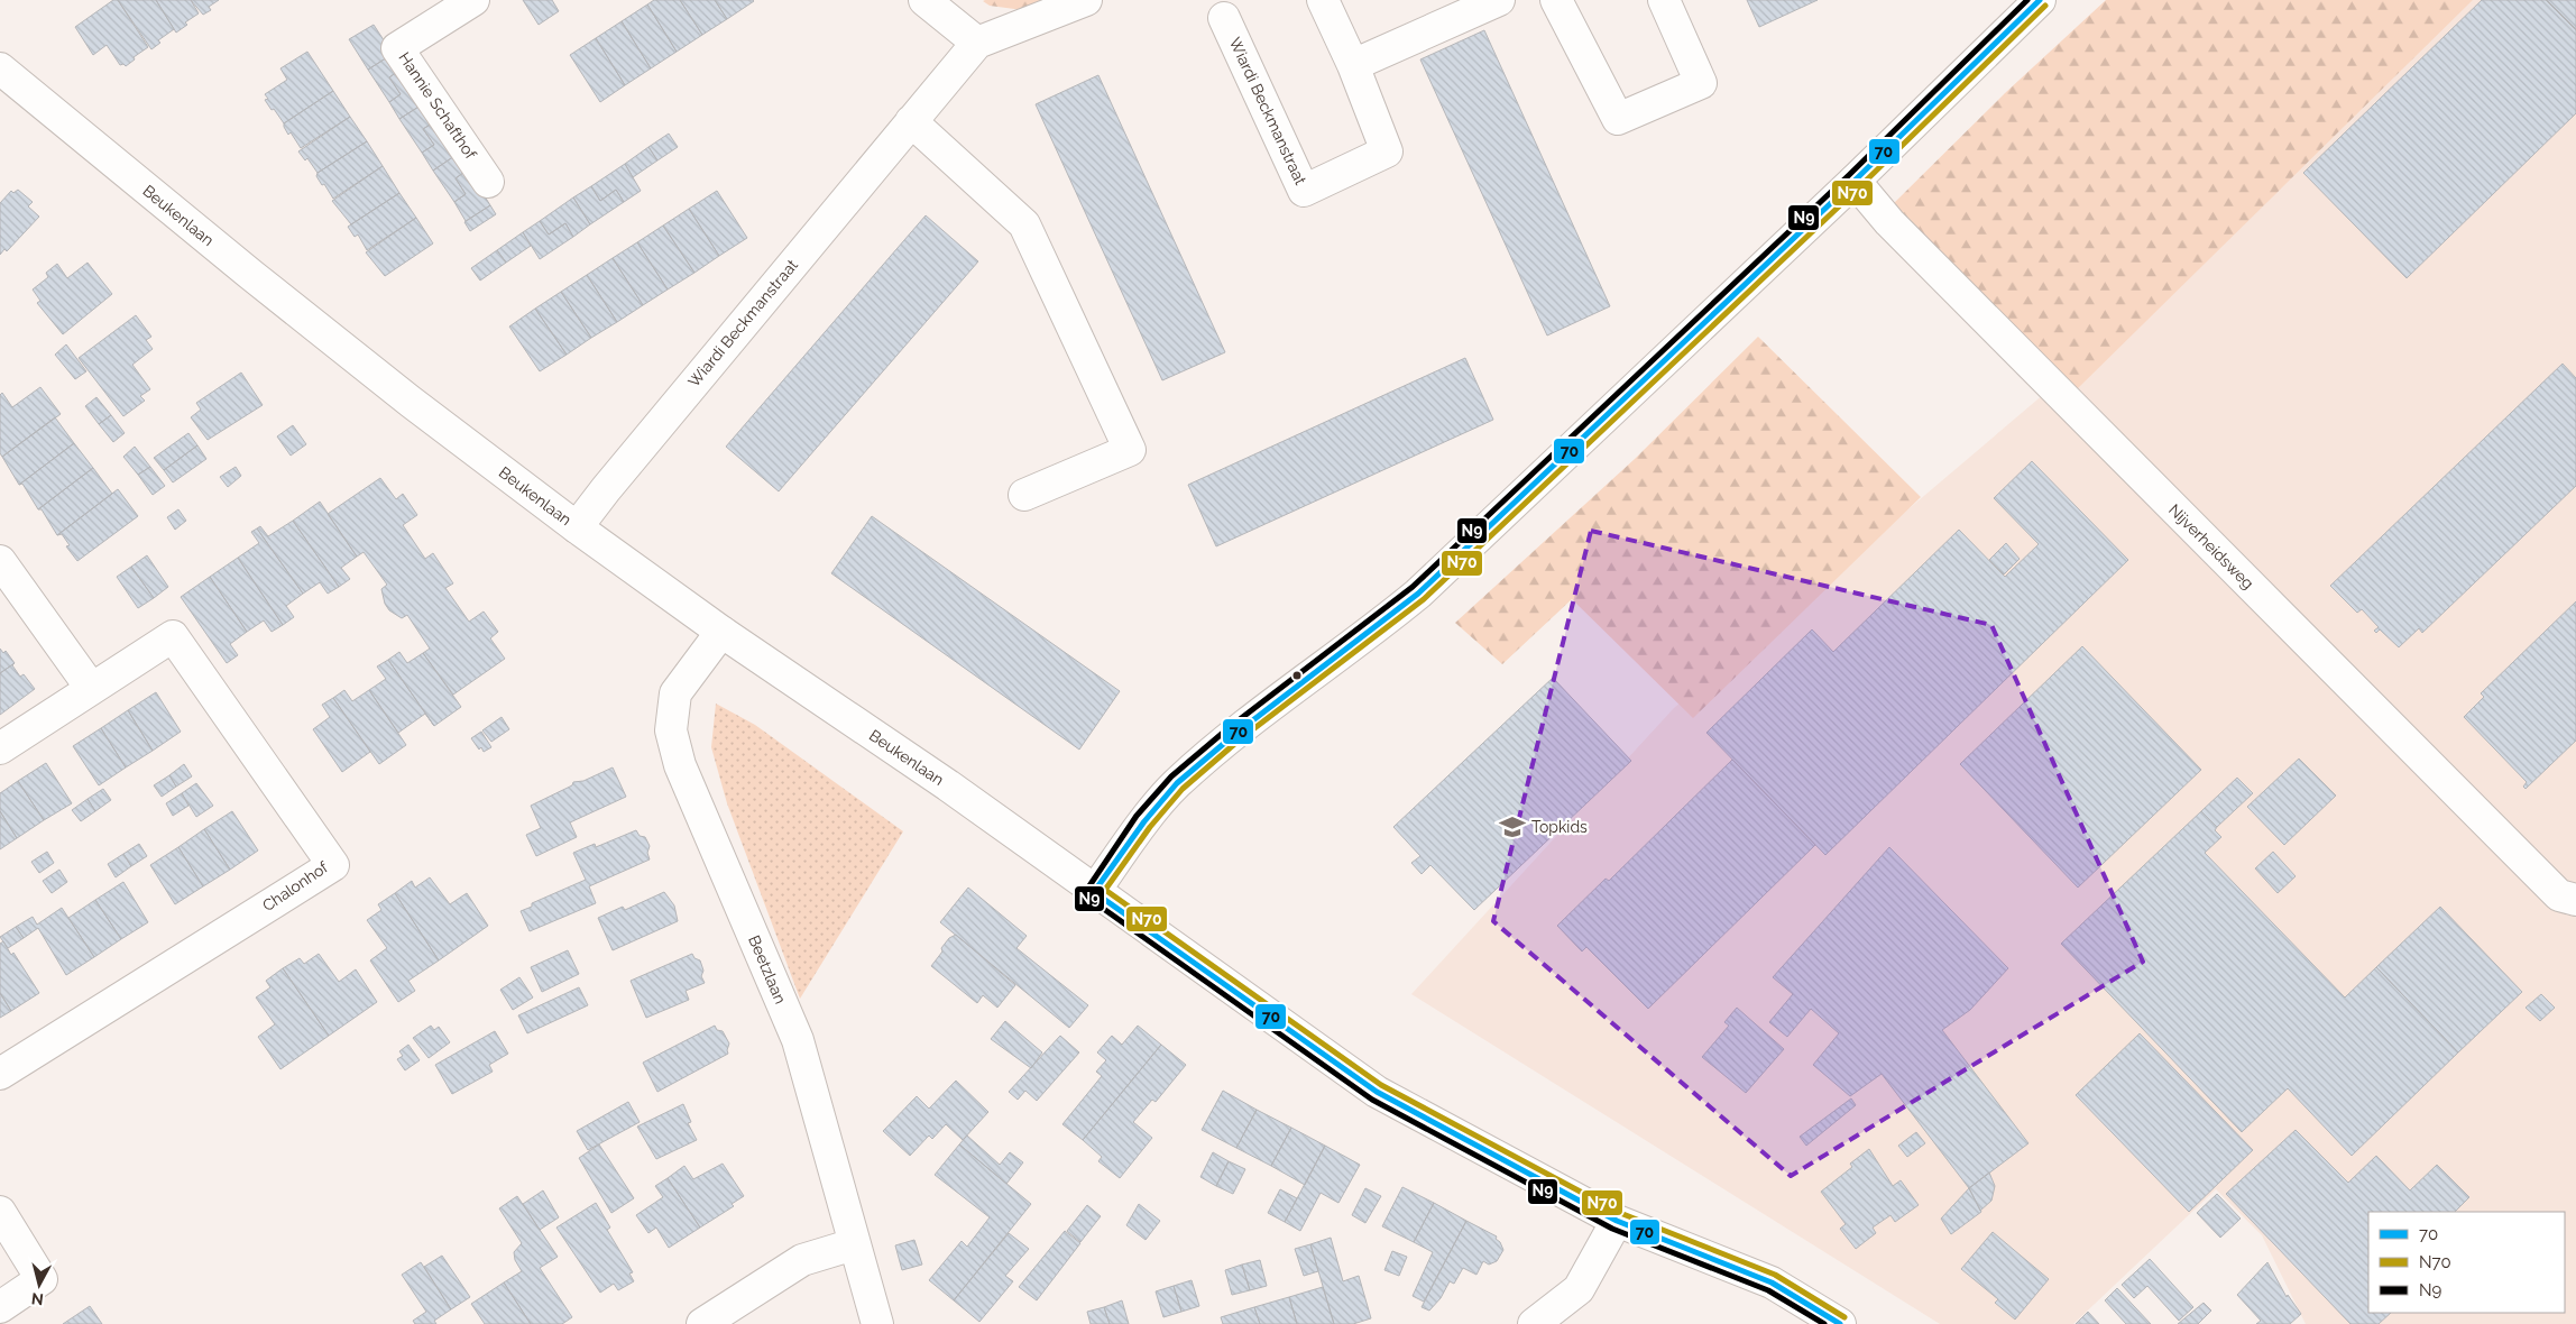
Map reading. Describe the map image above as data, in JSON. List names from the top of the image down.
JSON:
{
  "streets": {
    "street": [
      "Hannie Schafthof",
      "Wiardi Beckmanstraat",
      "Beukenlaan",
      "Nijverheidsweg",
      "Chalonhof",
      "Beetzlaan"
    ]
  },
  "crossings": [
    ["Wiardi Beckmanstraat", "Beukenlaan"],
    ["Beukenlaan", "Beetzlaan"]
  ],
  "places": {
    "school or university": ["Topkids"]
  },
  "lines": ["transit line 70", "transit line N9", "transit line N70"],
  "legend": ["70", "N70", "N9"],
  "north": "bottom"
}
